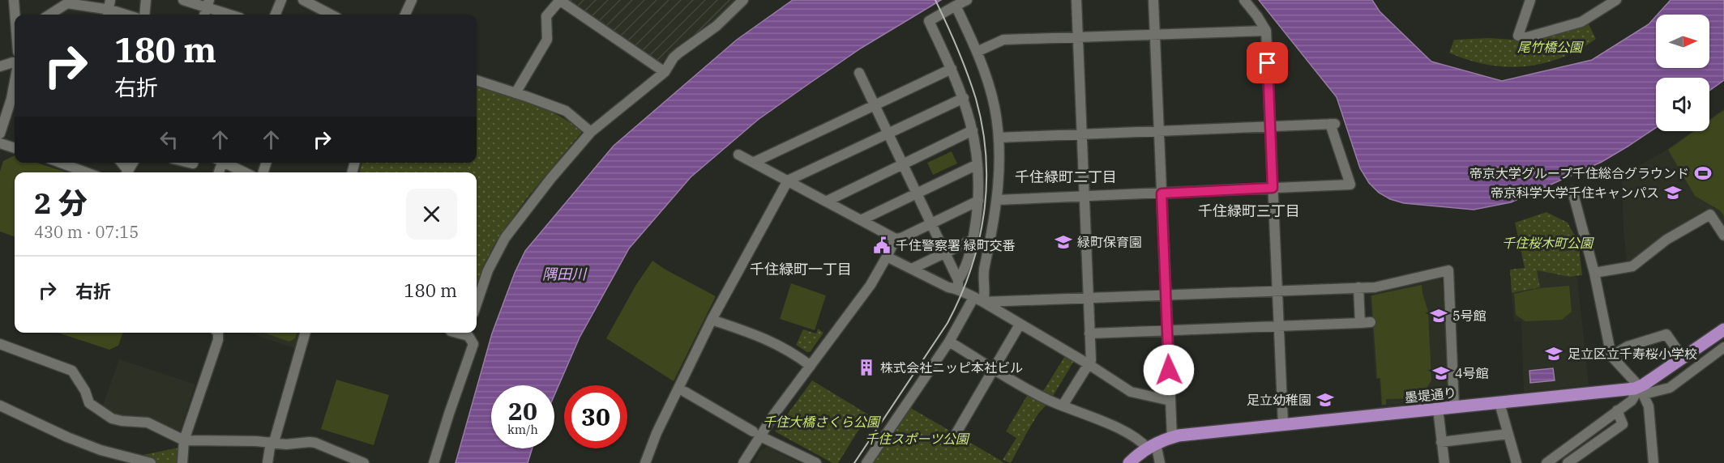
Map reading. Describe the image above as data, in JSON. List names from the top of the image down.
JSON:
{
  "streets": {
    "main road": ["墨堤通り"]
  },
  "districts": ["千住緑町二丁目", "千住緑町三丁目", "千住緑町一丁目"],
  "water": ["隅田川"],
  "parks": [
    "尾竹橋公園",
    "千住桜木町公園",
    "千住大橋さくら公園",
    "千住スポーツ公園"
  ],
  "places": {
    "sports": ["帝京大学グループ千住総合グラウンド"],
    "school or university": [
      "帝京科学大学千住キャンパス",
      "緑町保育園",
      "5号館",
      "足立区立千寿桜小学校",
      "4号館",
      "足立幼稚園"
    ],
    "public building": ["千住警察署 緑町交番"],
    "building": ["株式会社ニッピ本社ビル"]
  },
  "north": "right",
  "page": {
    "turn": ["180 m", "右折"],
    "heading": ["2 分", "430 m · 07:15"],
    "list": [
      {
        "name": "右折",
        "value": "180 m"
      }
    ],
    "speed": "20 km/h",
    "limit": "30"
  }
}
